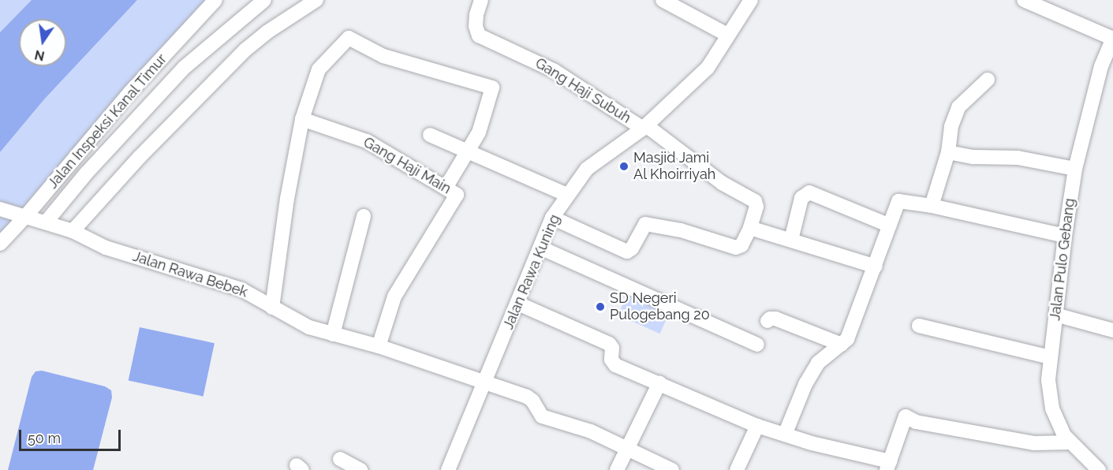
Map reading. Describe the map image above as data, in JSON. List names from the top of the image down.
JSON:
{
  "streets": {
    "street": [
      "Gang Haji Subuh",
      "Jalan Inspeksi Kanal Timur",
      "Gang Haji Main",
      "Jalan Pulo Gebang",
      "Jalan Rawa Kuning",
      "Jalan Rawa Bebek"
    ]
  },
  "crossings": [
    ["Gang Haji Subuh", "Jalan Rawa Kuning"],
    ["Jalan Inspeksi Kanal Timur", "Jalan Rawa Bebek"],
    ["Gang Haji Main", "Jalan Rawa Bebek"],
    ["Jalan Rawa Kuning", "Jalan Rawa Bebek"]
  ],
  "places": ["Masjid Jami Al Khoirriyah", "SD Negeri Pulogebang 20"],
  "scale_bar": "50 m",
  "north": "bottom"
}
